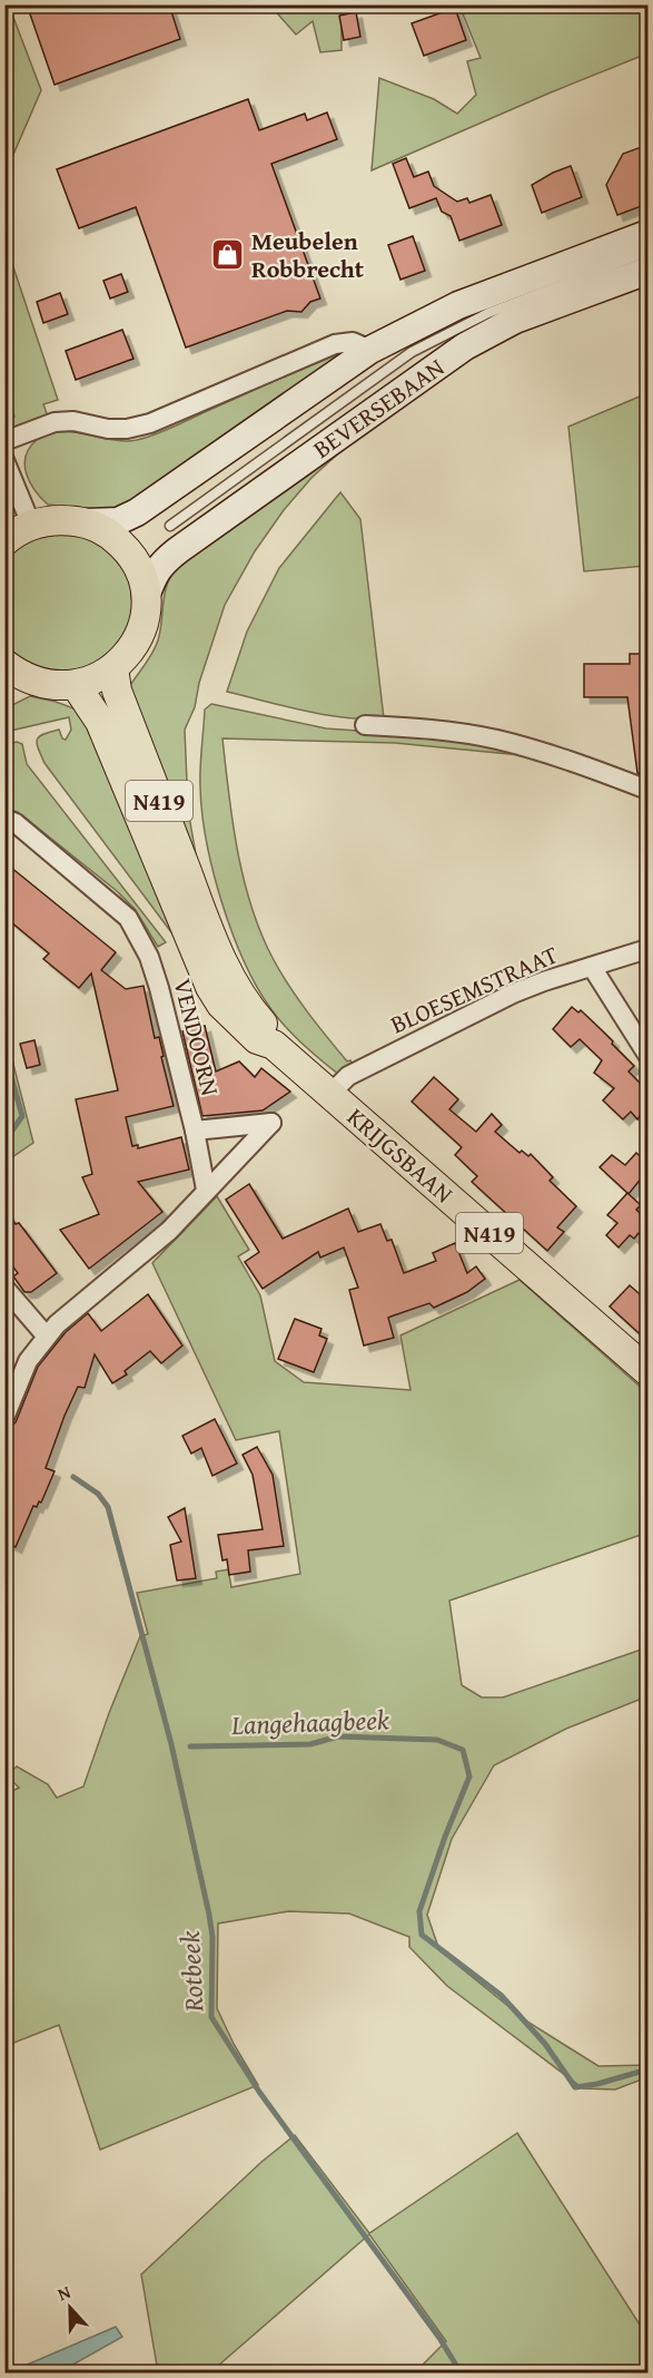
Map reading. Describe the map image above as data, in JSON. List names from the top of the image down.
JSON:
{
  "streets": {
    "main road": ["BEVERSEBAAN", "N419", "KRIJGSBAAN"],
    "street": ["BLOESEMSTRAAT", "VENDOORN"]
  },
  "crossings": [
    ["BLOESEMSTRAAT", "KRIJGSBAAN"]
  ],
  "water": ["Langehaagbeek", "Rotbeek"],
  "places": {
    "shop": ["Meubelen Robbrecht"]
  },
  "north": "top"
}
